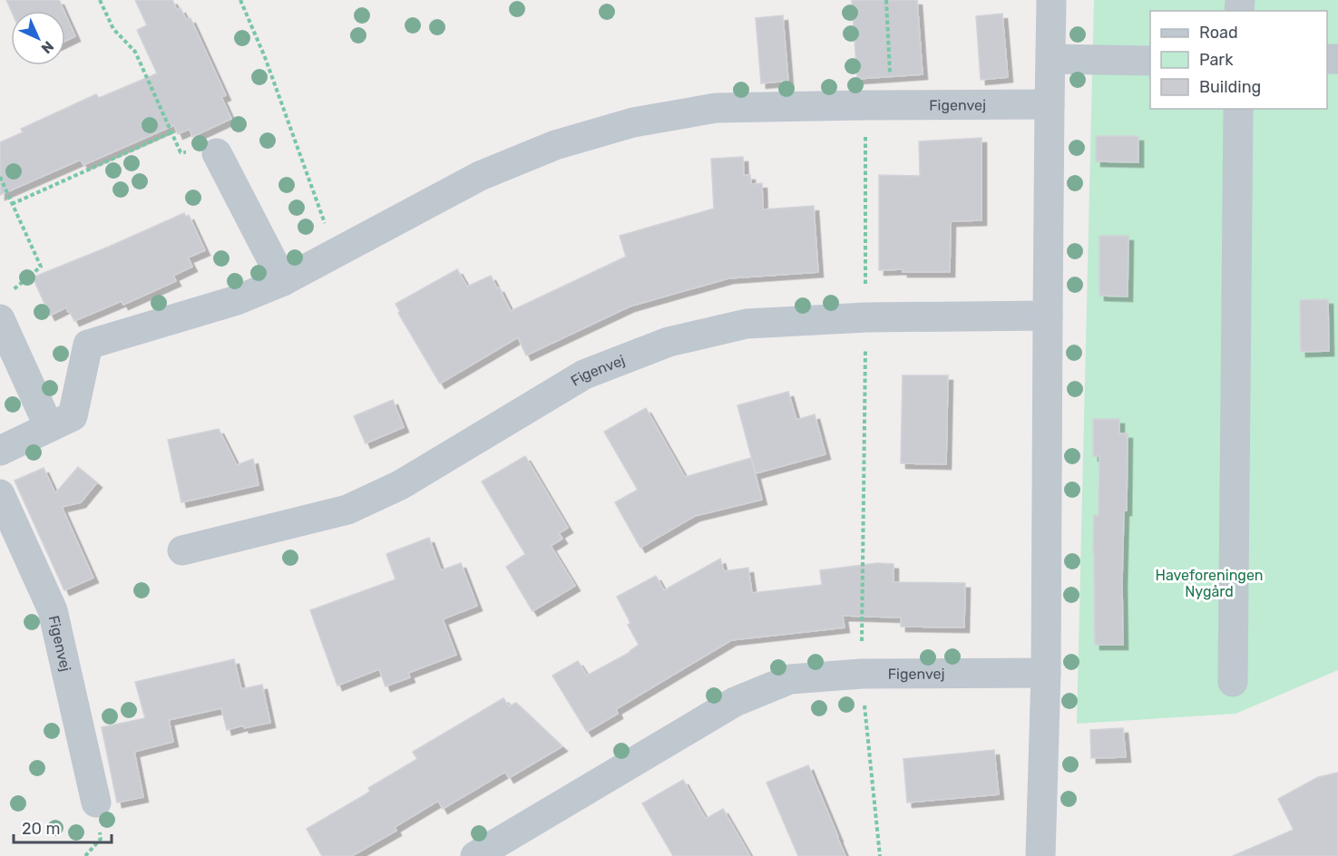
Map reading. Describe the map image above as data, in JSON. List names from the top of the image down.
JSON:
{
  "streets": {
    "street": ["Figenvej"]
  },
  "parks": ["Haveforeningen Nygård"],
  "legend": ["Road", "Park", "Building"],
  "scale_bar": "20 m",
  "north": "bottom right"
}
